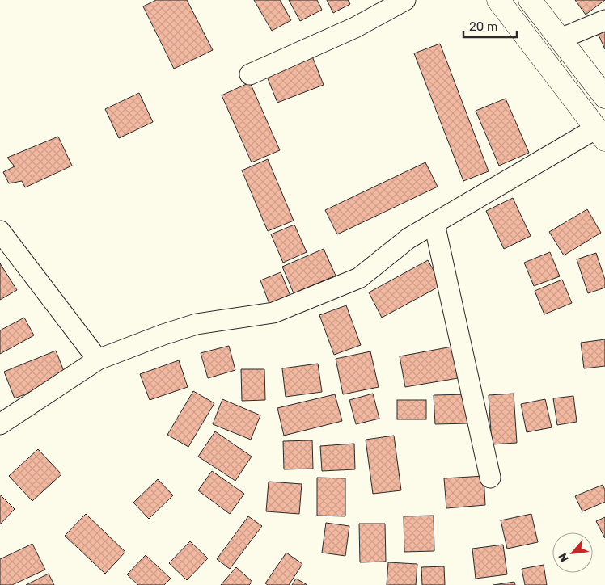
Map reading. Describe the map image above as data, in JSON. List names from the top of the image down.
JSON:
{
  "scale_bar": "20 m",
  "north": "bottom left"
}
